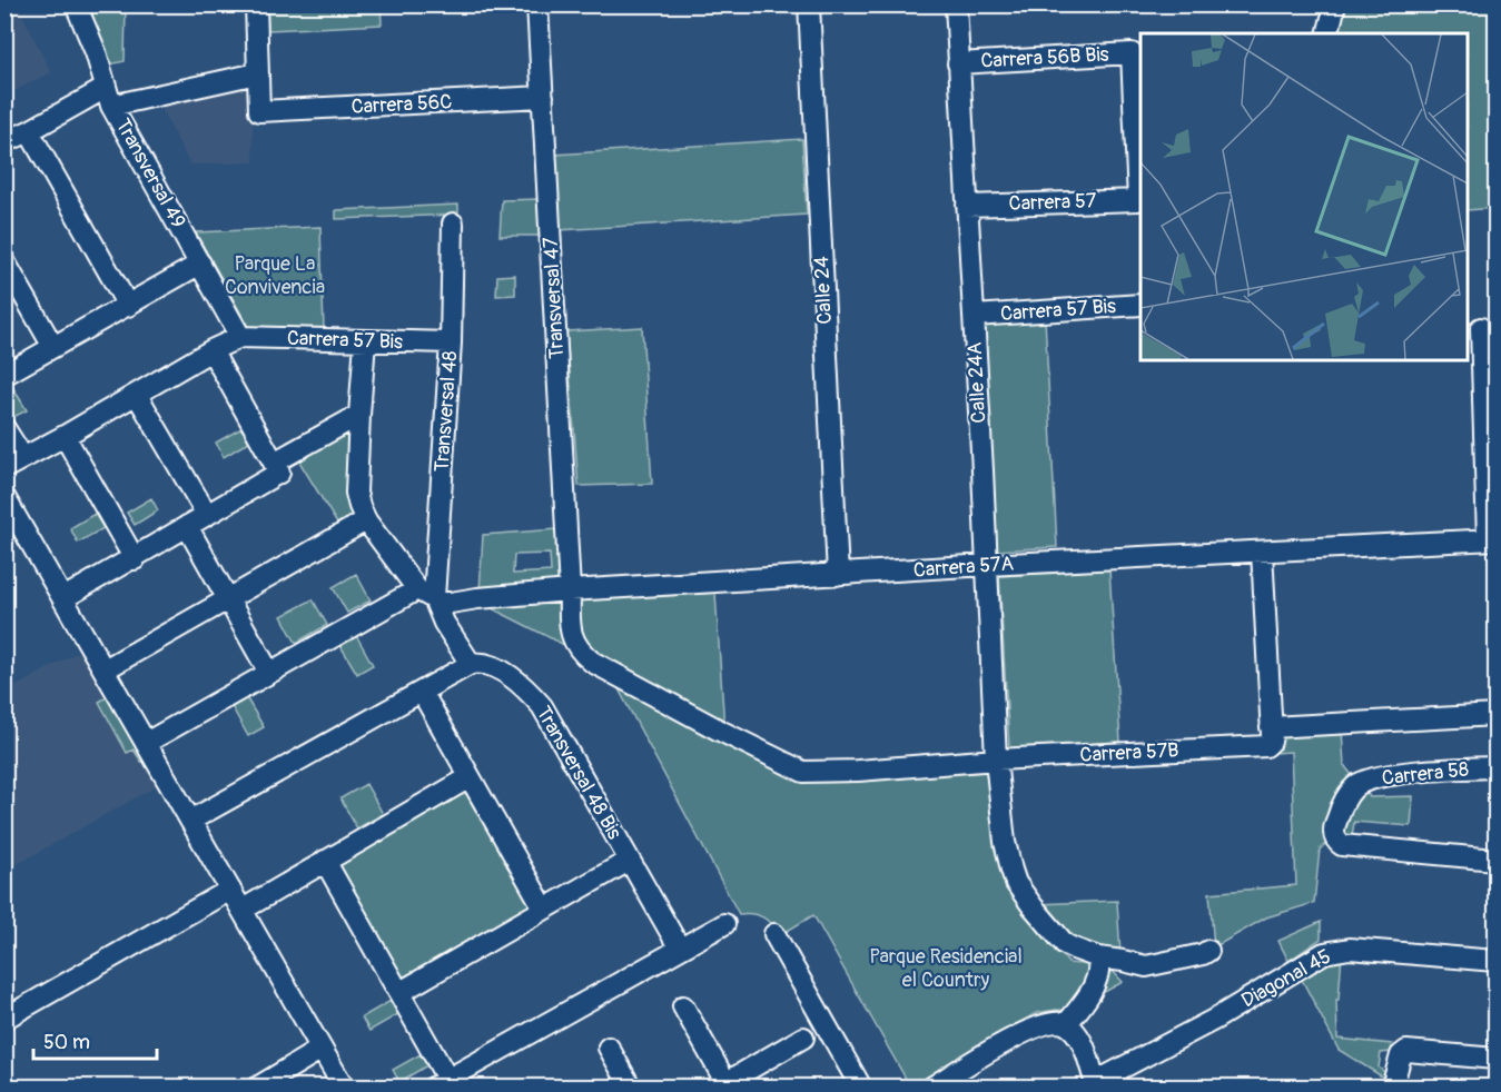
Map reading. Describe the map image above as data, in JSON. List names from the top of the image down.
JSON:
{
  "streets": {
    "street": [
      "Carrera 56B Bis",
      "Carrera 56C",
      "Transversal 49",
      "Carrera 57",
      "Calle 24",
      "Transversal 47",
      "Carrera 57 Bis",
      "Calle 24A",
      "Transversal 48",
      "Carrera 57A",
      "Carrera 57B",
      "Transversal 48 Bis",
      "Carrera 58",
      "Diagonal 45"
    ]
  },
  "crossings": [
    ["Carrera 56B Bis", "Carrera 57"],
    ["Carrera 56B Bis", "Calle 24A"],
    ["Carrera 56C", "Transversal 47"],
    ["Transversal 49", "Carrera 57 Bis"],
    ["Carrera 57", "Calle 24A"],
    ["Calle 24", "Carrera 57A"],
    ["Transversal 47", "Calle 24A"],
    ["Transversal 47", "Carrera 57A"],
    ["Transversal 47", "Carrera 57B"],
    ["Carrera 57 Bis", "Calle 24A"],
    ["Carrera 57 Bis", "Transversal 48"],
    ["Calle 24A", "Carrera 57A"],
    ["Calle 24A", "Carrera 57B"],
    ["Transversal 48", "Carrera 57A"]
  ],
  "parks": ["Parque La Convivencia", "Parque Residencial el Country"],
  "scale_bar": "50 m"
}
